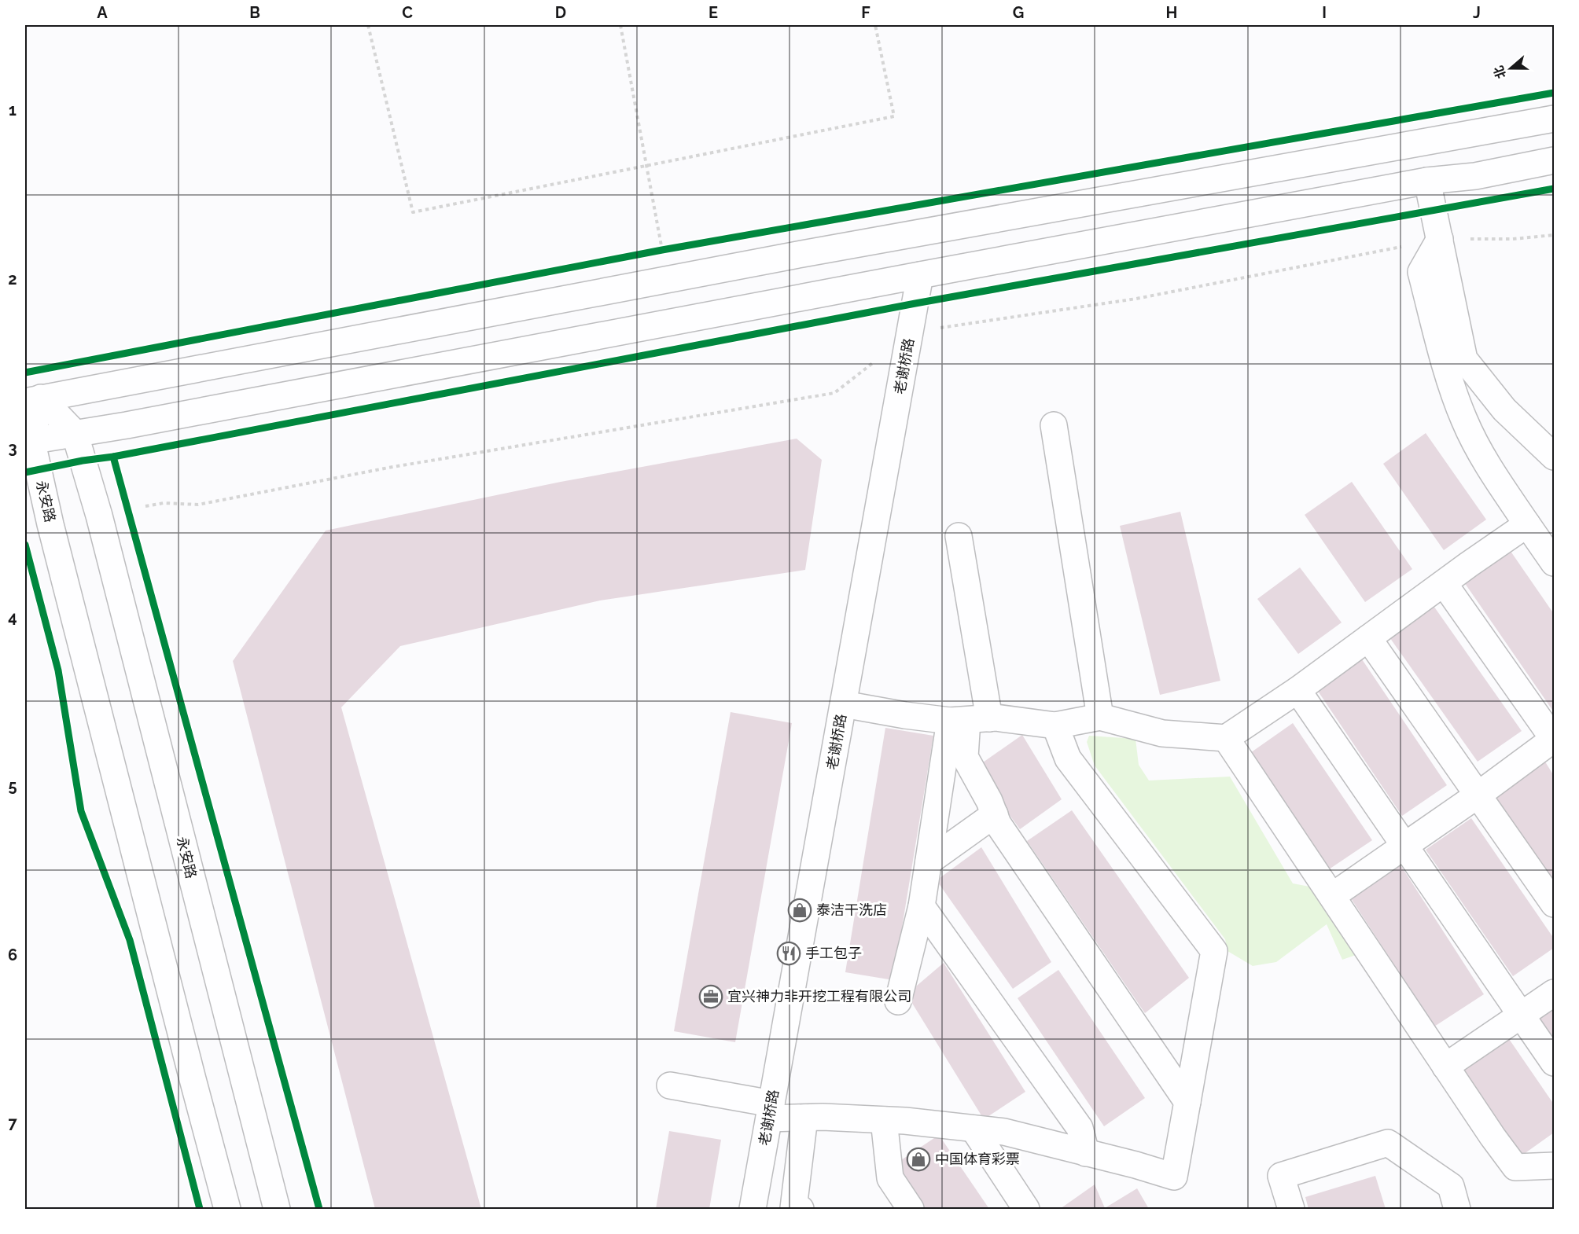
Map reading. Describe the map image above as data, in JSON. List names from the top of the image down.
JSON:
{
  "streets": {
    "street": ["老谢桥路", "永安路"]
  },
  "places": {
    "shop": ["泰洁干洗店", "中国体育彩票"],
    "restaurant": ["手工包子"],
    "office": ["宜兴神力非开挖工程有限公司"]
  },
  "north": "left",
  "grid": {
    "columns": [
      "A",
      "B",
      "C",
      "D",
      "E",
      "F",
      "G",
      "H",
      "I",
      "J"
    ],
    "rows": [
      "1",
      "2",
      "3",
      "4",
      "5",
      "6",
      "7"
    ]
  }
}
